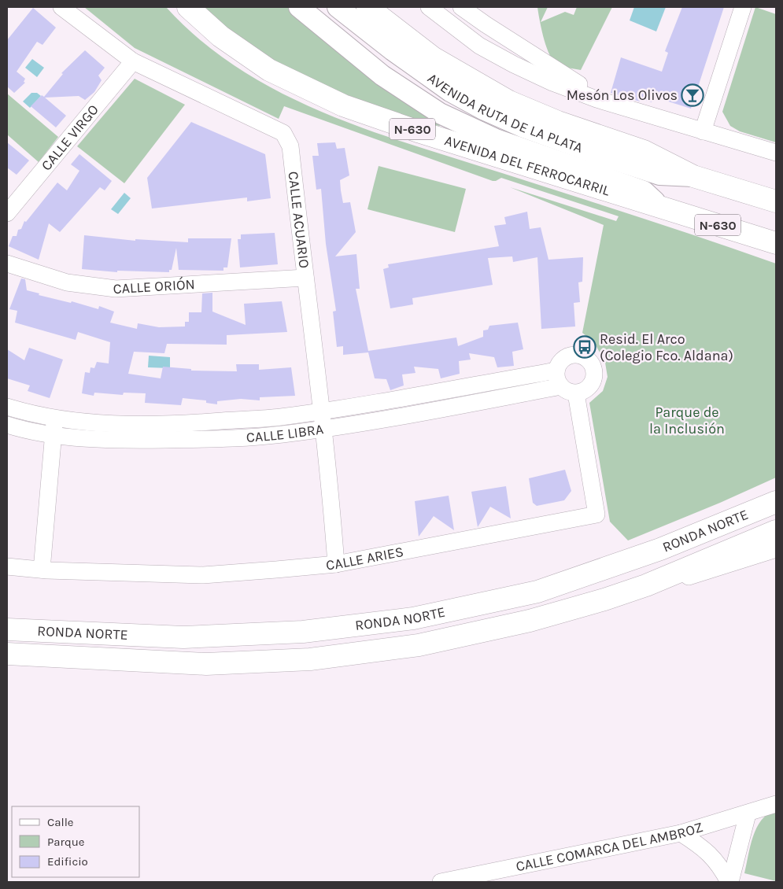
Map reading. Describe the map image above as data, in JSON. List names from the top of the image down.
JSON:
{
  "streets": {
    "highway": ["N-630", "AVENIDA DEL FERROCARRIL", "RONDA NORTE"],
    "main road": ["AVENIDA RUTA DE LA PLATA"],
    "street": [
      "CALLE VIRGO",
      "CALLE ACUARIO",
      "CALLE ORIÓN",
      "CALLE LIBRA",
      "CALLE ARIES",
      "CALLE COMARCA DEL AMBROZ"
    ]
  },
  "crossings": [
    ["AVENIDA RUTA DE LA PLATA", "AVENIDA DEL FERROCARRIL"],
    ["CALLE VIRGO", "CALLE ACUARIO"],
    ["CALLE ACUARIO", "CALLE ORIÓN"],
    ["CALLE ACUARIO", "CALLE LIBRA"],
    ["CALLE ACUARIO", "CALLE ARIES"],
    ["CALLE LIBRA", "CALLE ARIES"]
  ],
  "parks": ["Parque de la Inclusión"],
  "places": {
    "bar": ["Mesón Los Olivos"],
    "bus stop": ["Resid. El Arco (Colegio Fco. Aldana)"]
  },
  "legend": ["Calle", "Parque", "Edificio"]
}
